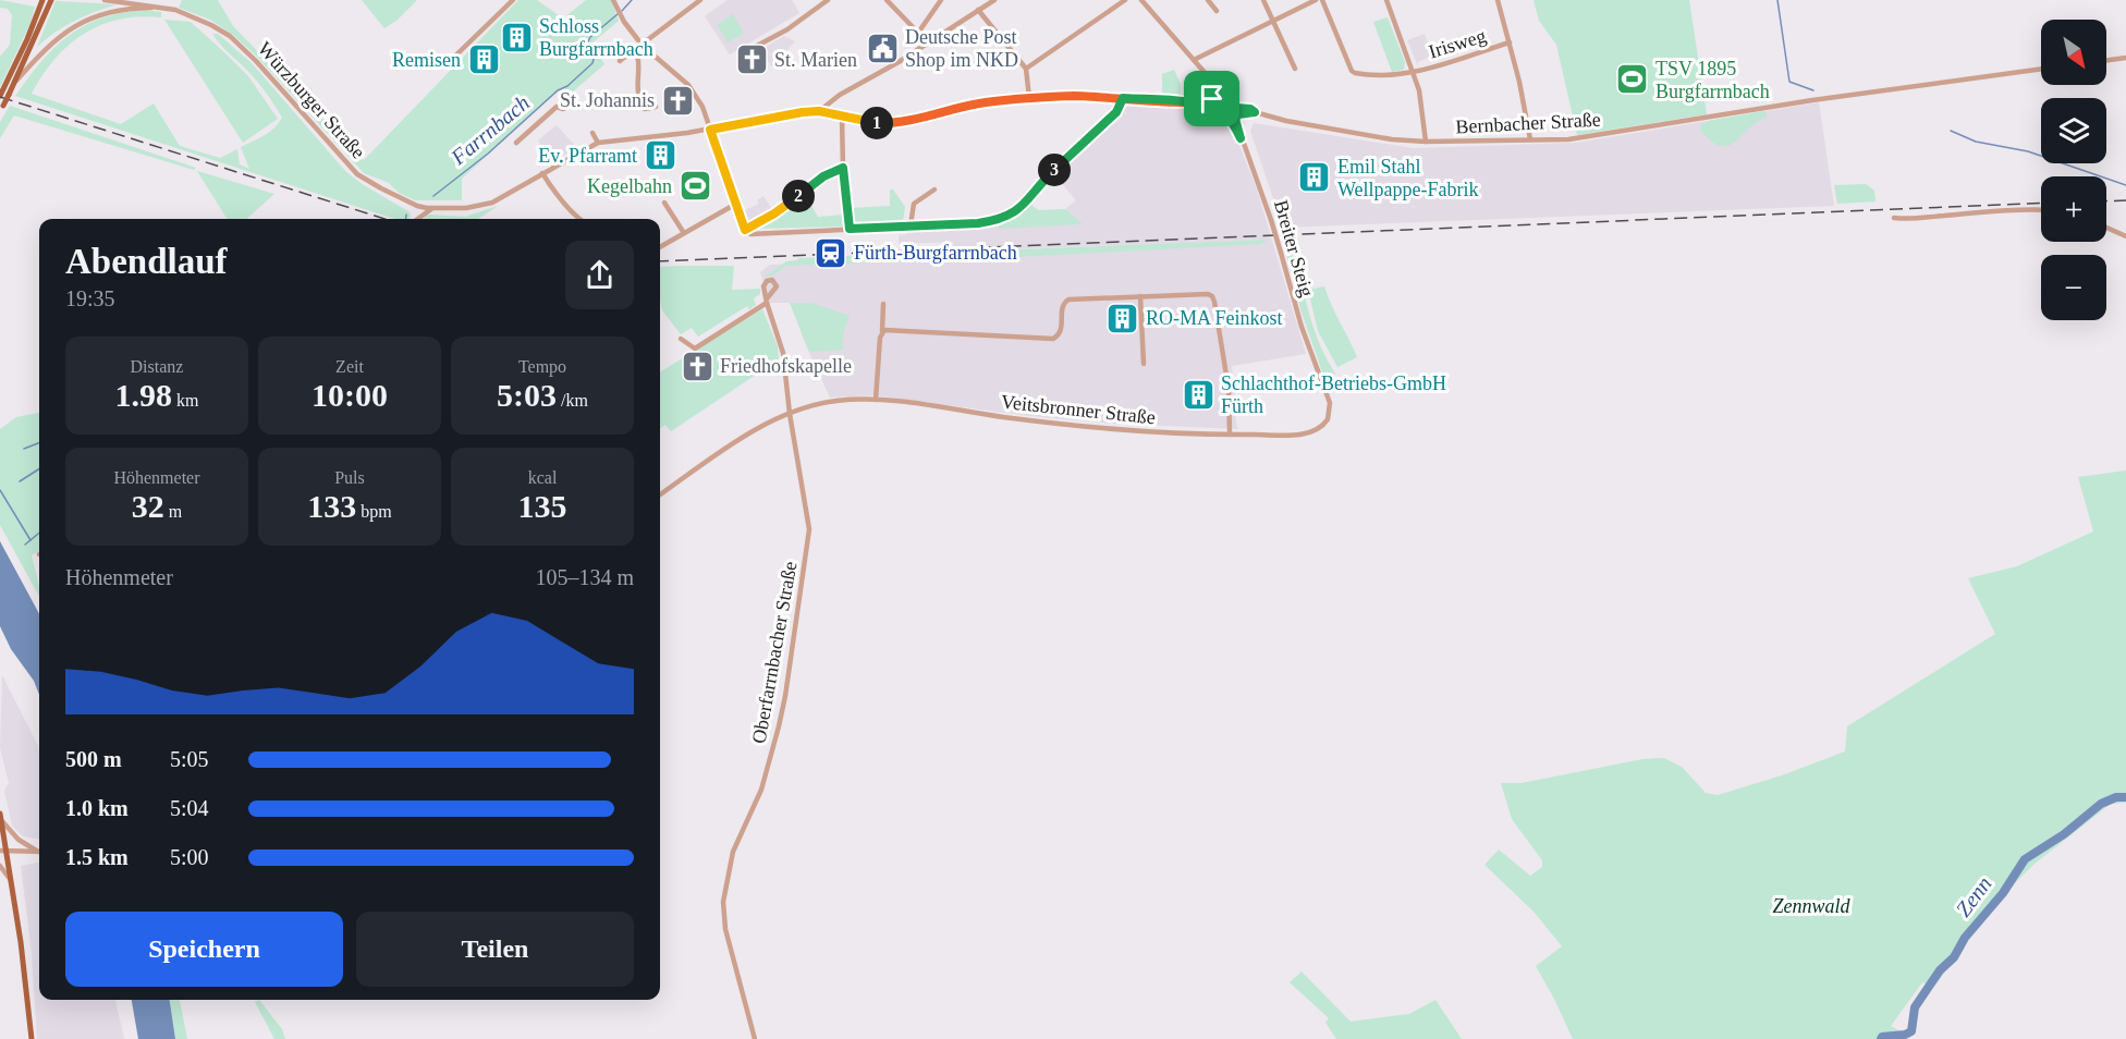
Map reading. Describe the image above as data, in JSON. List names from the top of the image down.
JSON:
{
  "streets": {
    "street": [
      "Irisweg",
      "Würzburger Straße",
      "Bernbacher Straße",
      "Breiter Steig",
      "Veitsbronner Straße",
      "Oberfarrnbacher Straße"
    ]
  },
  "crossings": [
    ["Bernbacher Straße", "Breiter Steig"],
    ["Breiter Steig", "Veitsbronner Straße"],
    ["Veitsbronner Straße", "Oberfarrnbacher Straße"]
  ],
  "water": ["Farrnbach", "Zenn"],
  "parks": ["Zennwald"],
  "places": {
    "building": [
      "Schloss Burgfarrnbach",
      "Remisen",
      "Ev. Pfarramt",
      "Emil Stahl Wellpappe-Fabrik",
      "RO-MA Feinkost",
      "Schlachthof-Betriebs-GmbH Fürth"
    ],
    "public building": ["Deutsche Post Shop im NKD"],
    "church": ["St. Marien", "St. Johannis", "Friedhofskapelle"],
    "sports": ["TSV 1895 Burgfarrnbach", "Kegelbahn"],
    "station": ["Fürth-Burgfarrnbach"]
  },
  "north": "bottom right",
  "page": {
    "map_buttons": ["+", "−"],
    "pins": ["1", "3", "2"],
    "heading": ["Abendlauf", "19:35"],
    "stats": [
      ["Distanz", "1.98 km"],
      ["Zeit", "10:00"],
      ["Tempo", "5:03 /km"],
      ["Höhenmeter", "32 m"],
      ["Puls", "133 bpm"],
      ["kcal", "135"]
    ],
    "chart": ["Höhenmeter", "105–134 m"],
    "list": [
      {
        "name": "500 m",
        "note": "5:05"
      },
      {
        "name": "1.0 km",
        "note": "5:04"
      },
      {
        "name": "1.5 km",
        "note": "5:00"
      }
    ],
    "buttons": ["Speichern", "Teilen"]
  }
}
